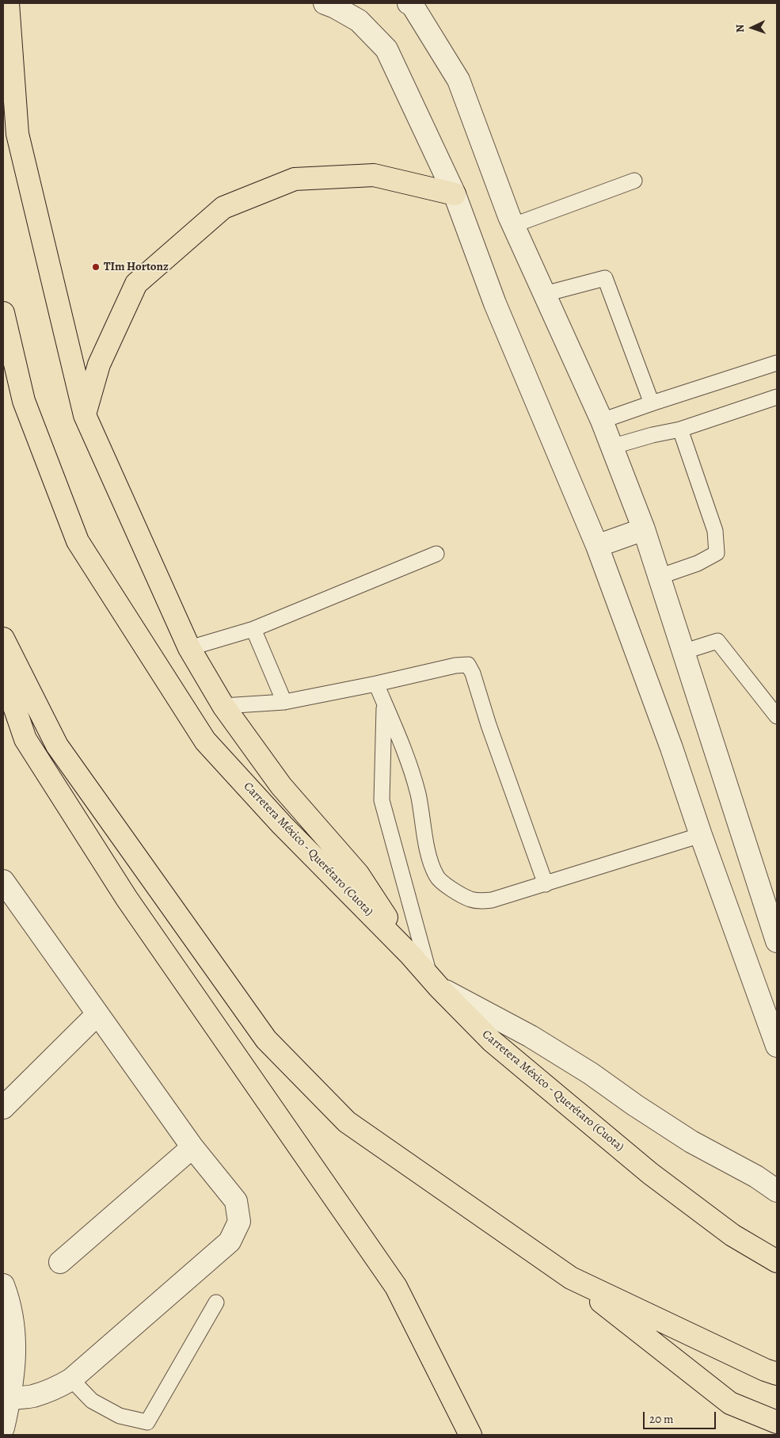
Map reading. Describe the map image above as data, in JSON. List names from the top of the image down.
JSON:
{
  "streets": {
    "highway": ["Carretera México - Querétaro (Cuota)"]
  },
  "places": ["TIm Hortonz"],
  "scale_bar": "20 m",
  "north": "left"
}
